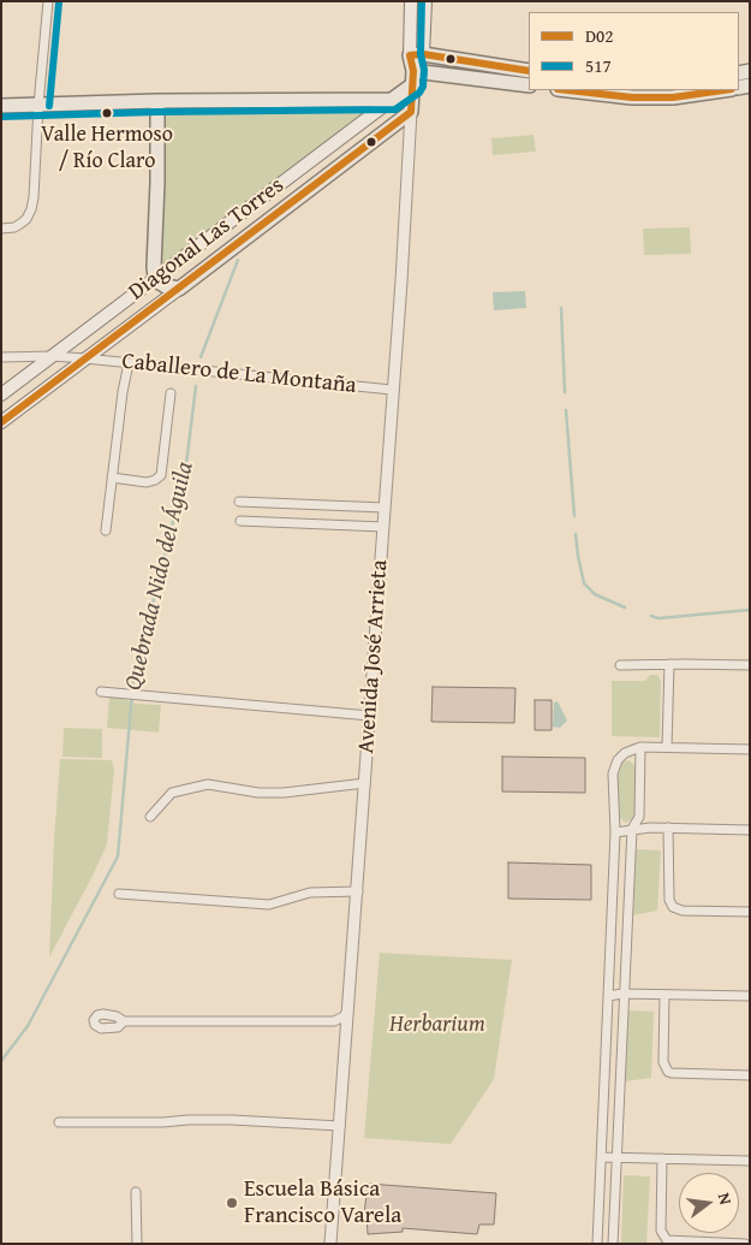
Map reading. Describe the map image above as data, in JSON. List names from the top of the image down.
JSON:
{
  "streets": {
    "main road": ["Diagonal Las Torres", "Avenida José Arrieta"],
    "street": ["Caballero de La Montaña"]
  },
  "crossings": [
    ["Diagonal Las Torres", "Caballero de La Montaña"],
    ["Diagonal Las Torres", "Avenida José Arrieta"],
    ["Caballero de La Montaña", "Avenida José Arrieta"]
  ],
  "water": ["Quebrada Nido del Águila"],
  "parks": ["Herbarium"],
  "places": ["Valle Hermoso / Río Claro", "Escuela Básica Francisco Varela"],
  "lines": ["transit line 517", "transit line D02"],
  "legend": ["D02", "517"],
  "north": "right"
}
